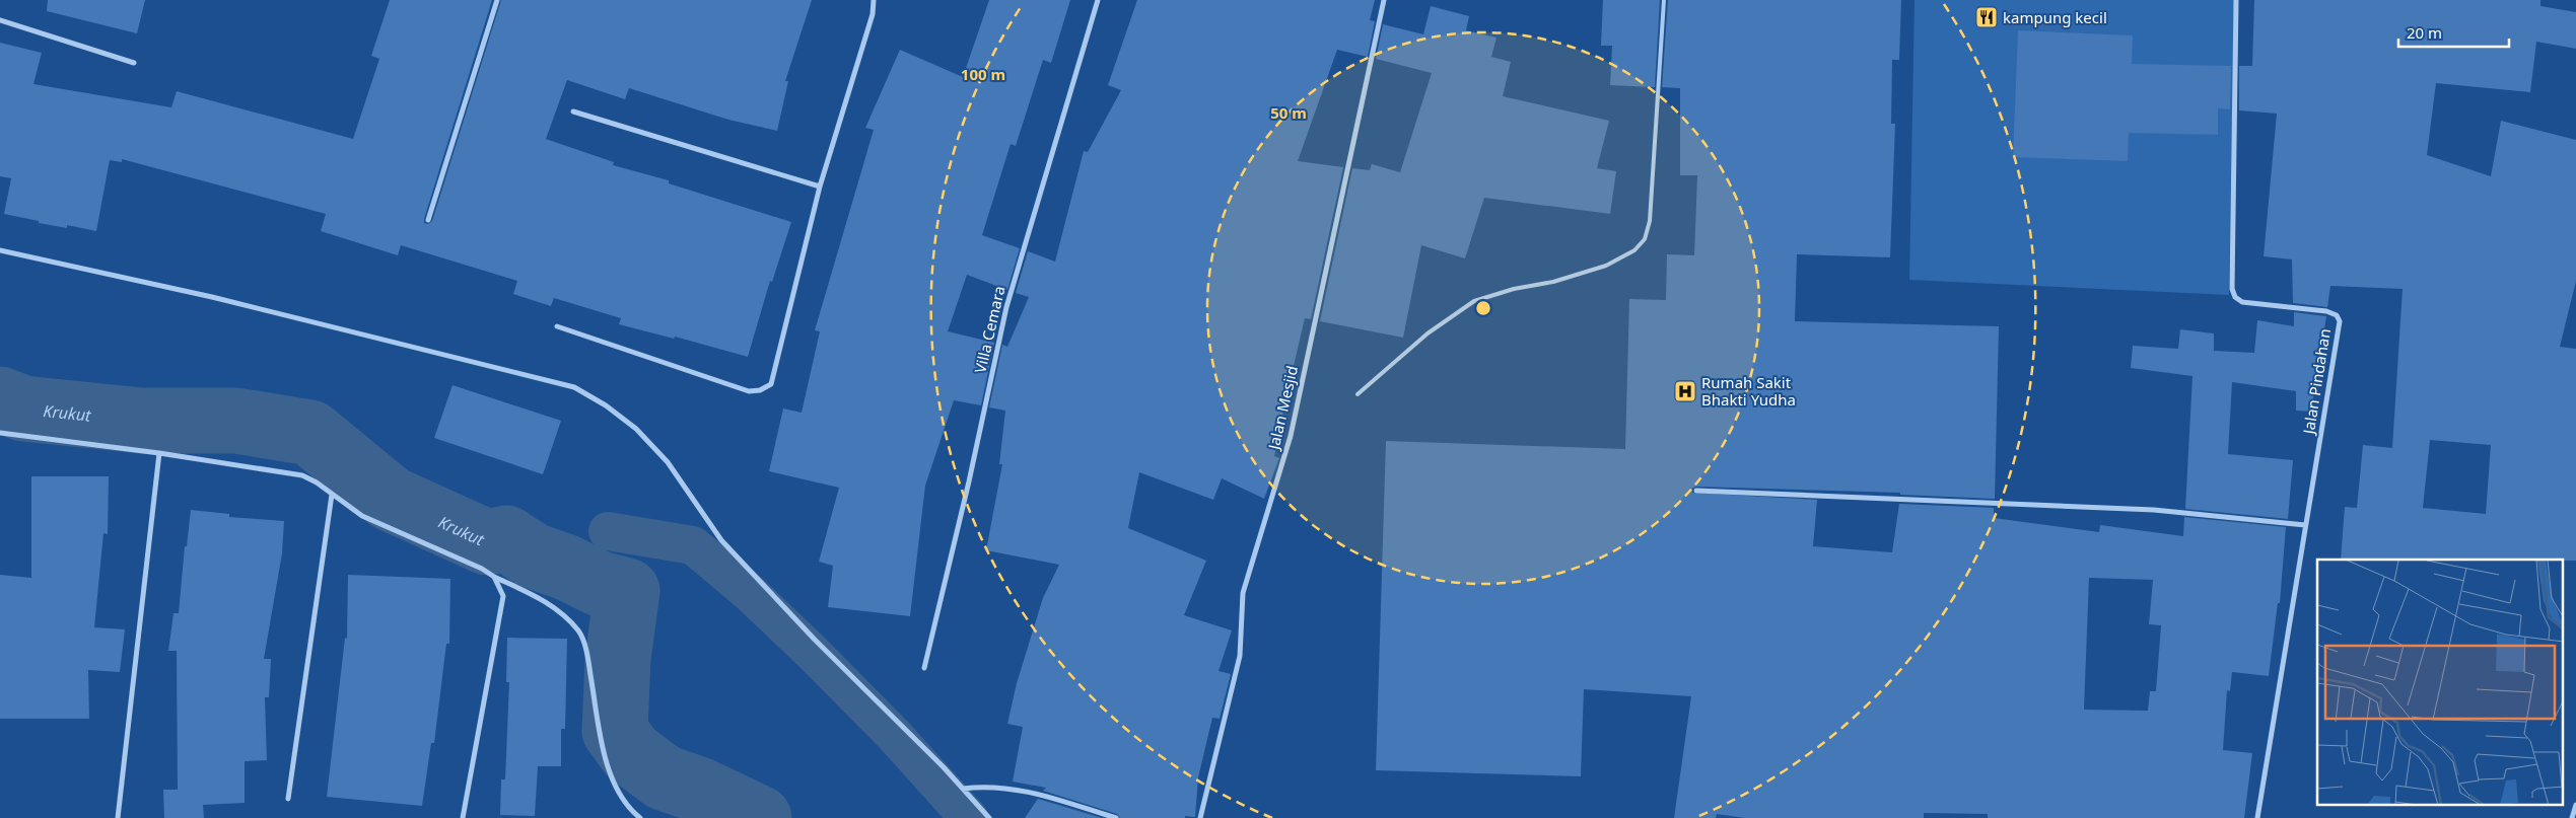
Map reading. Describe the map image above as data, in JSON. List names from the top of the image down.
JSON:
{
  "streets": {
    "street": ["Villa Cemara", "Jalan Pindahan", "Jalan Mesjid"]
  },
  "water": ["Krukut"],
  "places": {
    "restaurant": ["kampung kecil"],
    "hospital": ["Rumah Sakit Bhakti Yudha"]
  },
  "scale_bar": "20 m",
  "rings": ["100 m", "50 m"]
}
